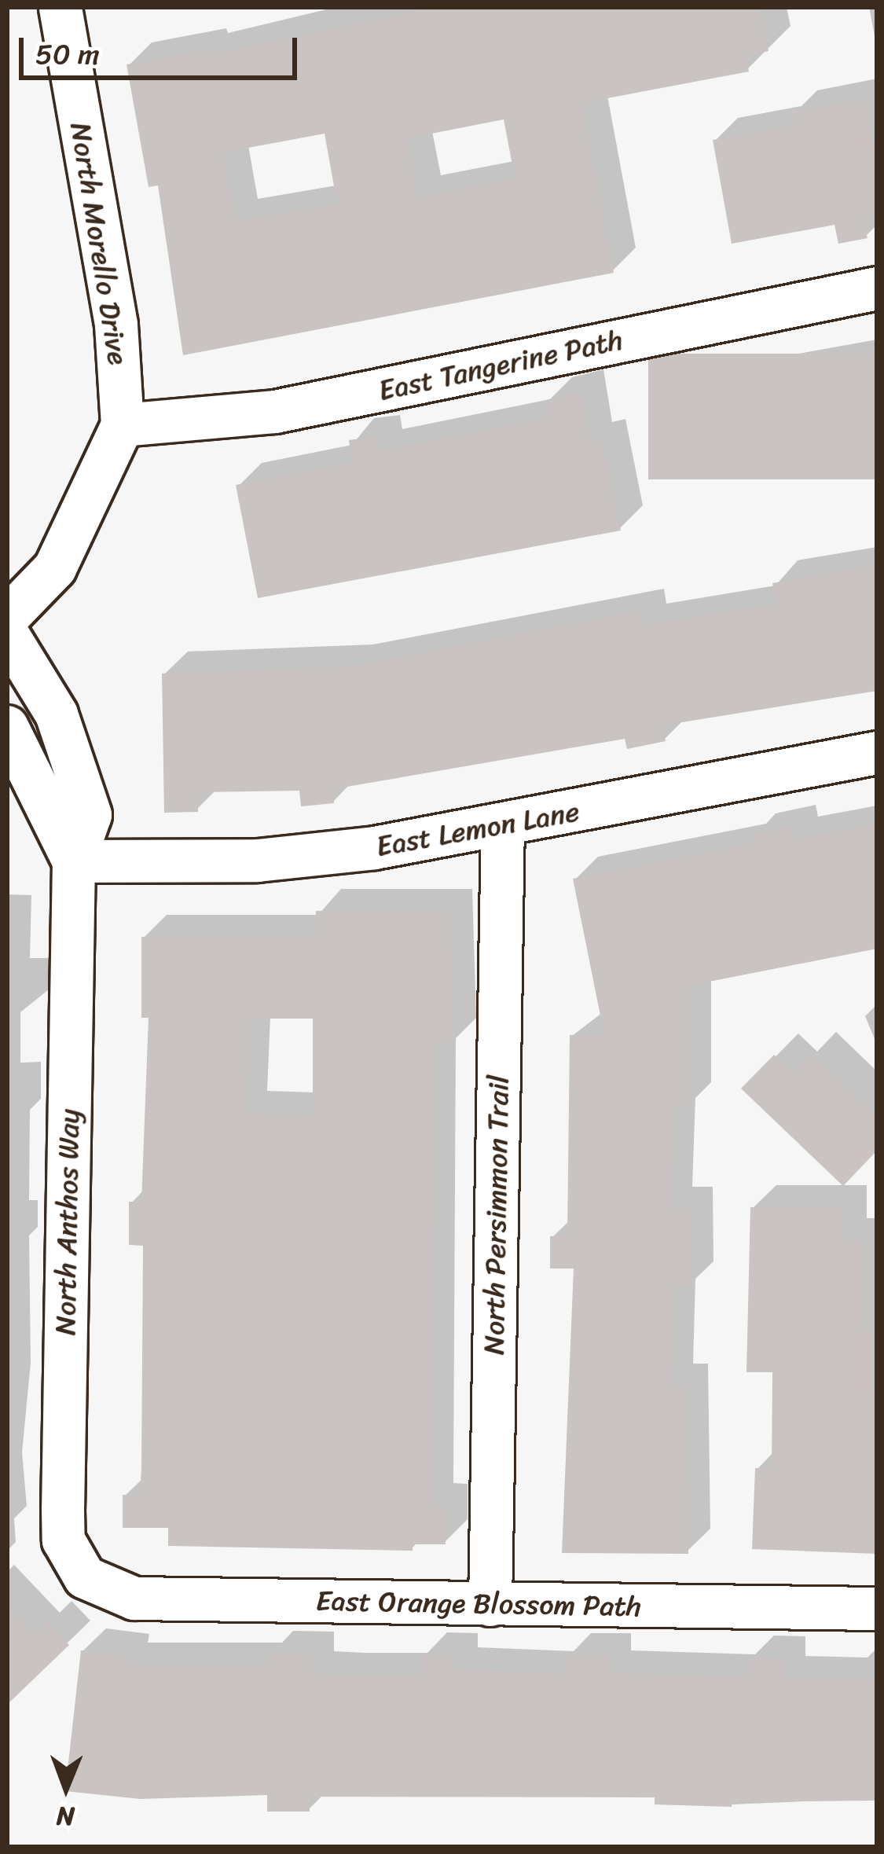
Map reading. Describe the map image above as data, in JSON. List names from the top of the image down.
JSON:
{
  "streets": {
    "street": [
      "North Morello Drive",
      "East Tangerine Path",
      "East Lemon Lane",
      "North Persimmon Trail",
      "North Anthos Way",
      "East Orange Blossom Path"
    ]
  },
  "crossings": [
    ["North Morello Drive", "East Tangerine Path"],
    ["East Lemon Lane", "North Persimmon Trail"],
    ["East Lemon Lane", "North Anthos Way"],
    ["North Persimmon Trail", "East Orange Blossom Path"],
    ["North Anthos Way", "East Orange Blossom Path"]
  ],
  "scale_bar": "50 m",
  "north": "bottom"
}
